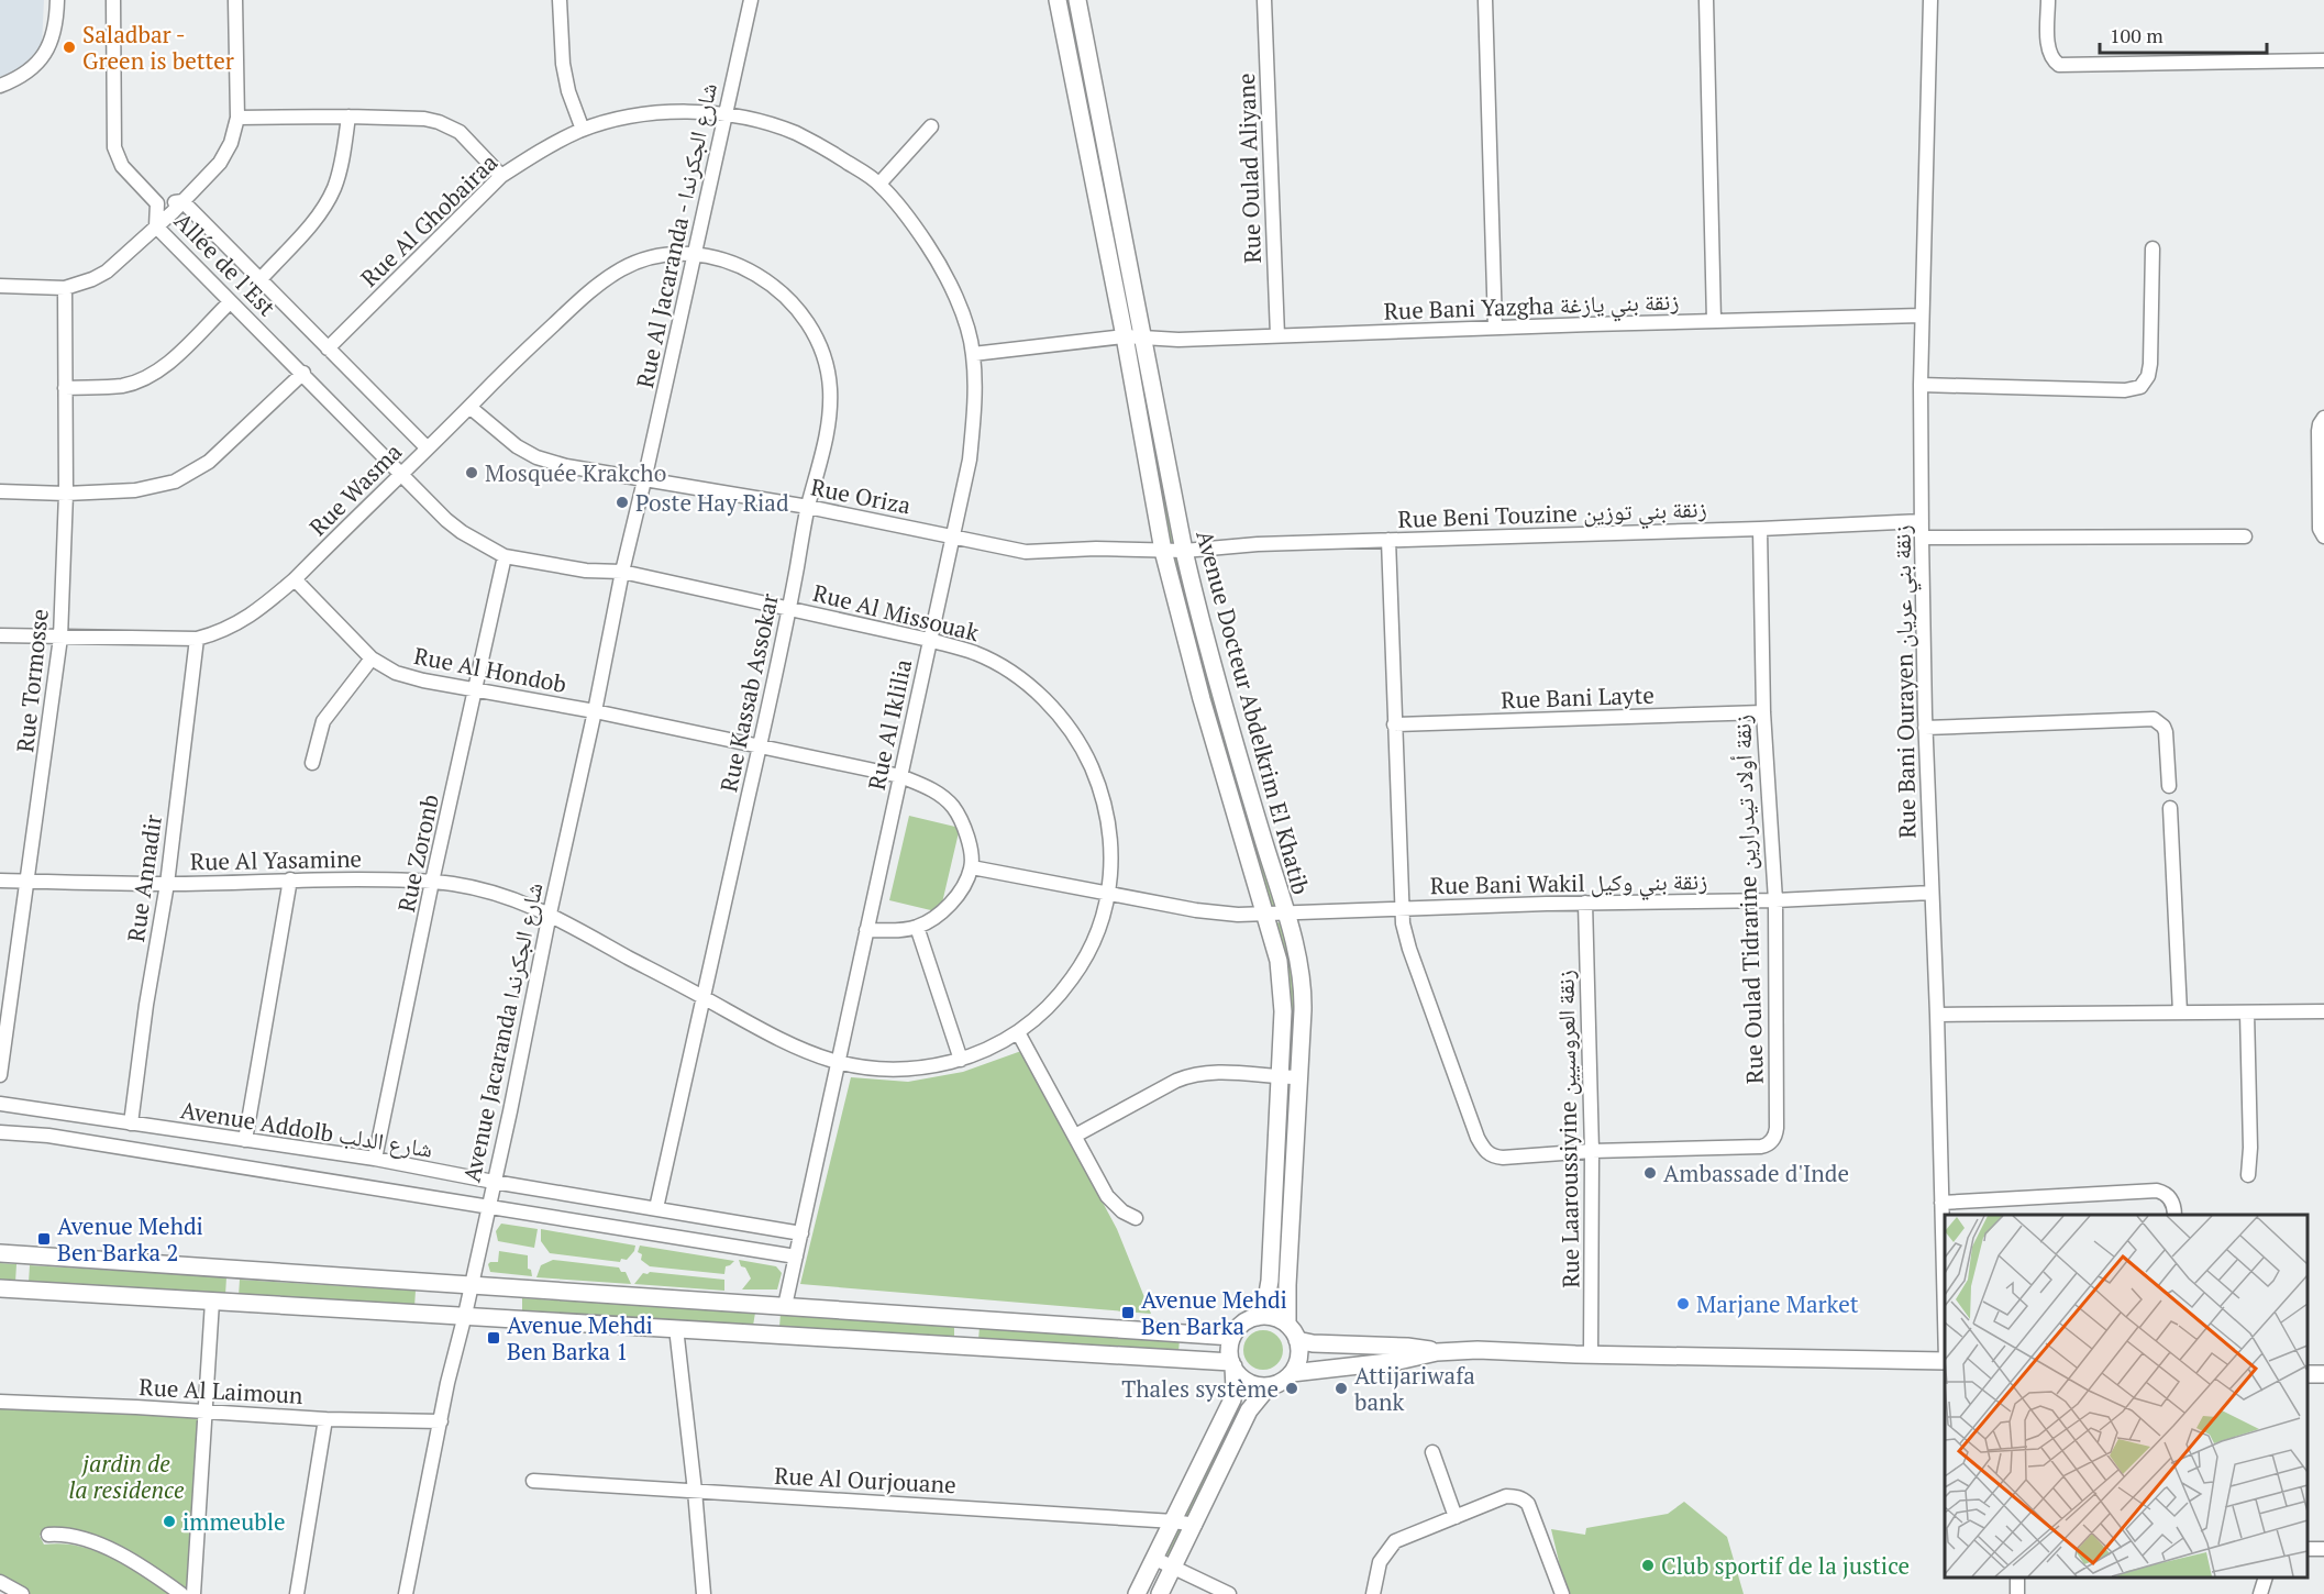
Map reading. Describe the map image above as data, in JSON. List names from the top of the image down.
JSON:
{
  "streets": {
    "main road": ["Avenue Docteur Abdelkrim El Khatib"],
    "street": [
      "Rue Oulad Aliyane",
      "Rue Al Ghobairaa",
      "Rue Al Jacaranda - شارع الجكرندا",
      "Allée de l'Est",
      "Rue Bani Yazgha زنقة بني يازغة",
      "Rue Wasma",
      "Rue Oriza",
      "Rue Beni Touzine زنقة بني توزين",
      "Rue Al Missouak",
      "Rue Al Hondob",
      "Rue Tormosse",
      "Rue Bani Ourayen زنقة بني عريان",
      "Rue Kassab Assokar",
      "Rue Bani Layte",
      "Rue Al Iklilia",
      "Rue Zoronb",
      "Rue Al Yasamine",
      "Rue Annadir",
      "Rue Bani Wakil زنقة بني وكيل",
      "Rue Oulad Tidrarine زنقة أولاد تيدرارين",
      "Avenue Jacaranda شارع الجكرندا",
      "Avenue Addolb شارع الدلب",
      "Rue Laaroussiyine زنقة العروسيين",
      "Rue Al Laimoun",
      "Rue Al Ourjouane"
    ]
  },
  "crossings": [
    ["Rue Oulad Aliyane", "Rue Bani Yazgha زنقة بني يازغة"],
    ["Rue Al Ghobairaa", "Rue Al Jacaranda - شارع الجكرندا"],
    ["Rue Al Ghobairaa", "Allée de l'Est"],
    ["Rue Al Ghobairaa", "Rue Al Iklilia"],
    ["Rue Al Jacaranda - شارع الجكرندا", "Rue Wasma"],
    ["Rue Al Jacaranda - شارع الجكرندا", "Rue Oriza"],
    ["Rue Al Jacaranda - شارع الجكرندا", "Rue Kassab Assokar"],
    ["Rue Al Jacaranda - شارع الجكرندا", "Rue Al Iklilia"],
    ["Rue Al Jacaranda - شارع الجكرندا", "Avenue Jacaranda شارع الجكرندا"],
    ["Allée de l'Est", "Rue Wasma"],
    ["Allée de l'Est", "Rue Al Missouak"],
    ["Allée de l'Est", "Rue Zoronb"],
    ["Rue Bani Yazgha زنقة بني يازغة", "Rue Bani Ourayen زنقة بني عريان"],
    ["Rue Bani Yazgha زنقة بني يازغة", "Avenue Docteur Abdelkrim El Khatib"],
    ["Rue Bani Yazgha زنقة بني يازغة", "Rue Al Iklilia"],
    ["Rue Wasma", "Rue Oriza"],
    ["Rue Wasma", "Rue Al Hondob"],
    ["Rue Wasma", "Rue Tormosse"],
    ["Rue Wasma", "Rue Kassab Assokar"],
    ["Rue Wasma", "Rue Annadir"],
    ["Rue Oriza", "Rue Beni Touzine زنقة بني توزين"],
    ["Rue Oriza", "Rue Kassab Assokar"],
    ["Rue Oriza", "Avenue Docteur Abdelkrim El Khatib"],
    ["Rue Oriza", "Rue Al Iklilia"],
    ["Rue Oriza", "Avenue Jacaranda شارع الجكرندا"],
    ["Rue Beni Touzine زنقة بني توزين", "Rue Bani Ourayen زنقة بني عريان"],
    ["Rue Beni Touzine زنقة بني توزين", "Avenue Docteur Abdelkrim El Khatib"],
    ["Rue Beni Touzine زنقة بني توزين", "Rue Oulad Tidrarine زنقة أولاد تيدرارين"],
    ["Rue Al Missouak", "Rue Kassab Assokar"],
    ["Rue Al Missouak", "Rue Al Iklilia"],
    ["Rue Al Missouak", "Rue Zoronb"],
    ["Rue Al Missouak", "Rue Al Yasamine"],
    ["Rue Al Missouak", "Rue Bani Wakil زنقة بني وكيل"],
    ["Rue Al Missouak", "Avenue Jacaranda شارع الجكرندا"],
    ["Rue Al Hondob", "Rue Kassab Assokar"],
    ["Rue Al Hondob", "Rue Al Iklilia"],
    ["Rue Al Hondob", "Rue Zoronb"],
    ["Rue Al Hondob", "Rue Bani Wakil زنقة بني وكيل"],
    ["Rue Al Hondob", "Avenue Jacaranda شارع الجكرندا"],
    ["Rue Tormosse", "Rue Al Yasamine"],
    ["Rue Bani Ourayen زنقة بني عريان", "Rue Bani Wakil زنقة بني وكيل"],
    ["Rue Kassab Assokar", "Avenue Addolb شارع الدلب"],
    ["Rue Bani Layte", "Rue Oulad Tidrarine زنقة أولاد تيدرارين"],
    ["Avenue Docteur Abdelkrim El Khatib", "Rue Bani Wakil زنقة بني وكيل"],
    ["Rue Al Iklilia", "Avenue Addolb شارع الدلب"],
    ["Rue Zoronb", "Rue Al Yasamine"],
    ["Rue Zoronb", "Avenue Addolb شارع الدلب"],
    ["Rue Al Yasamine", "Rue Annadir"],
    ["Rue Al Yasamine", "Avenue Jacaranda شارع الجكرندا"],
    ["Rue Annadir", "Avenue Addolb شارع الدلب"],
    ["Rue Bani Wakil زنقة بني وكيل", "Rue Oulad Tidrarine زنقة أولاد تيدرارين"],
    ["Rue Bani Wakil زنقة بني وكيل", "Rue Laaroussiyine زنقة العروسيين"],
    ["Rue Oulad Tidrarine زنقة أولاد تيدرارين", "Rue Laaroussiyine زنقة العروسيين"],
    ["Avenue Jacaranda شارع الجكرندا", "Avenue Addolb شارع الدلب"],
    ["Avenue Jacaranda شارع الجكرندا", "Rue Al Laimoun"]
  ],
  "parks": ["jardin de la residence"],
  "places": {
    "other": [
      "Saladbar - Green is better",
      "Mosquée Krakcho",
      "Poste Hay Riad",
      "Ambassade d'Inde",
      "Marjane Market",
      "Thales système",
      "Attijariwafa bank",
      "immeuble",
      "Club sportif de la justice"
    ],
    "transit": ["Avenue Mehdi Ben Barka 2", "Avenue Mehdi Ben Barka", "Avenue Mehdi Ben Barka 1"]
  },
  "scale_bar": "100 m"
}
